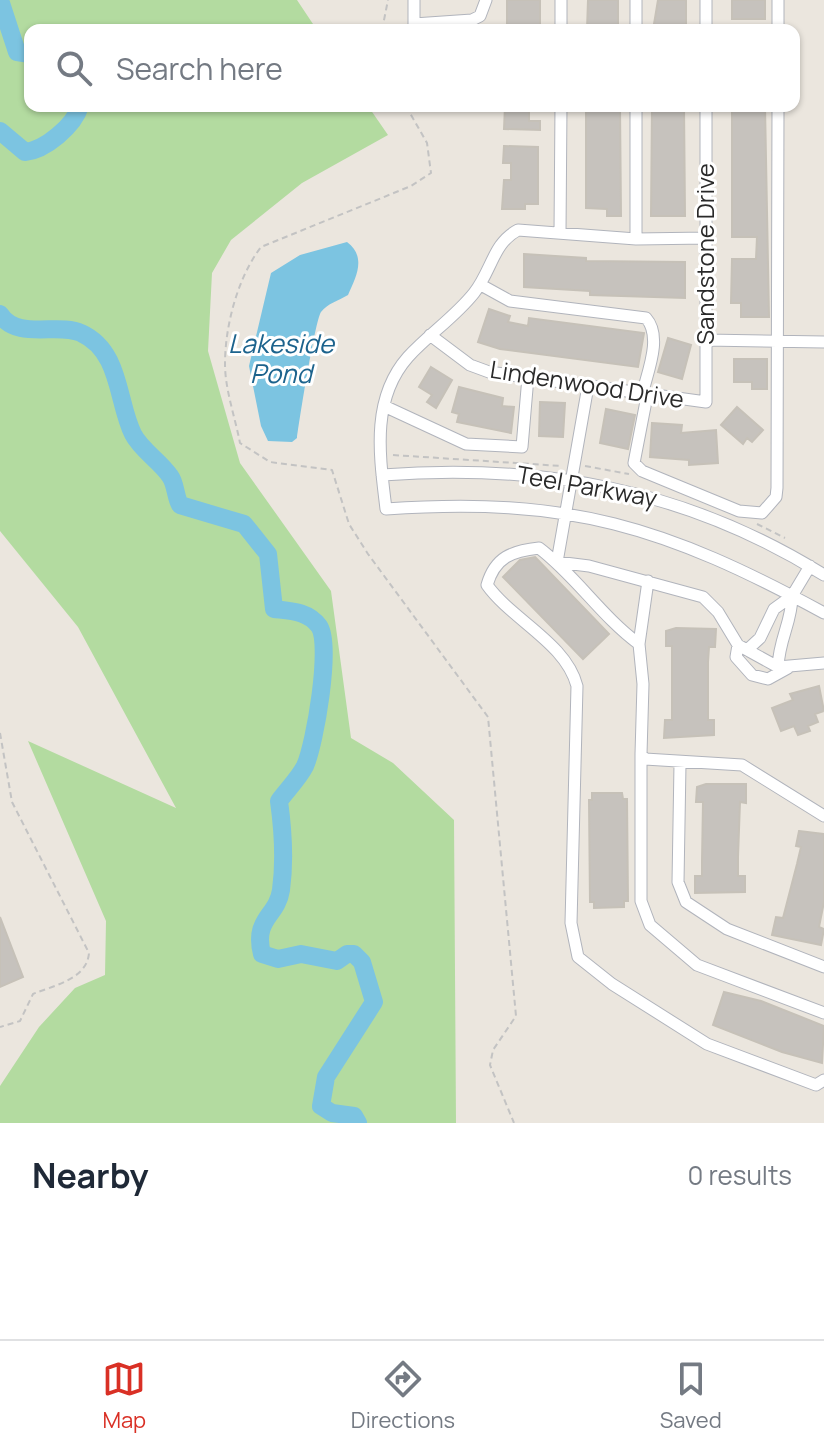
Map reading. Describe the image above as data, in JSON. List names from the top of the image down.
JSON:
{
  "streets": {
    "street": ["Sandstone Drive", "Lindenwood Drive", "Teel Parkway"]
  },
  "crossings": [
    ["Sandstone Drive", "Lindenwood Drive"]
  ],
  "water": ["Lakeside Pond"],
  "page": {
    "search": "Search here",
    "heading": ["Nearby", "0 results"],
    "nav": ["Map", "Directions", "Saved"]
  }
}
